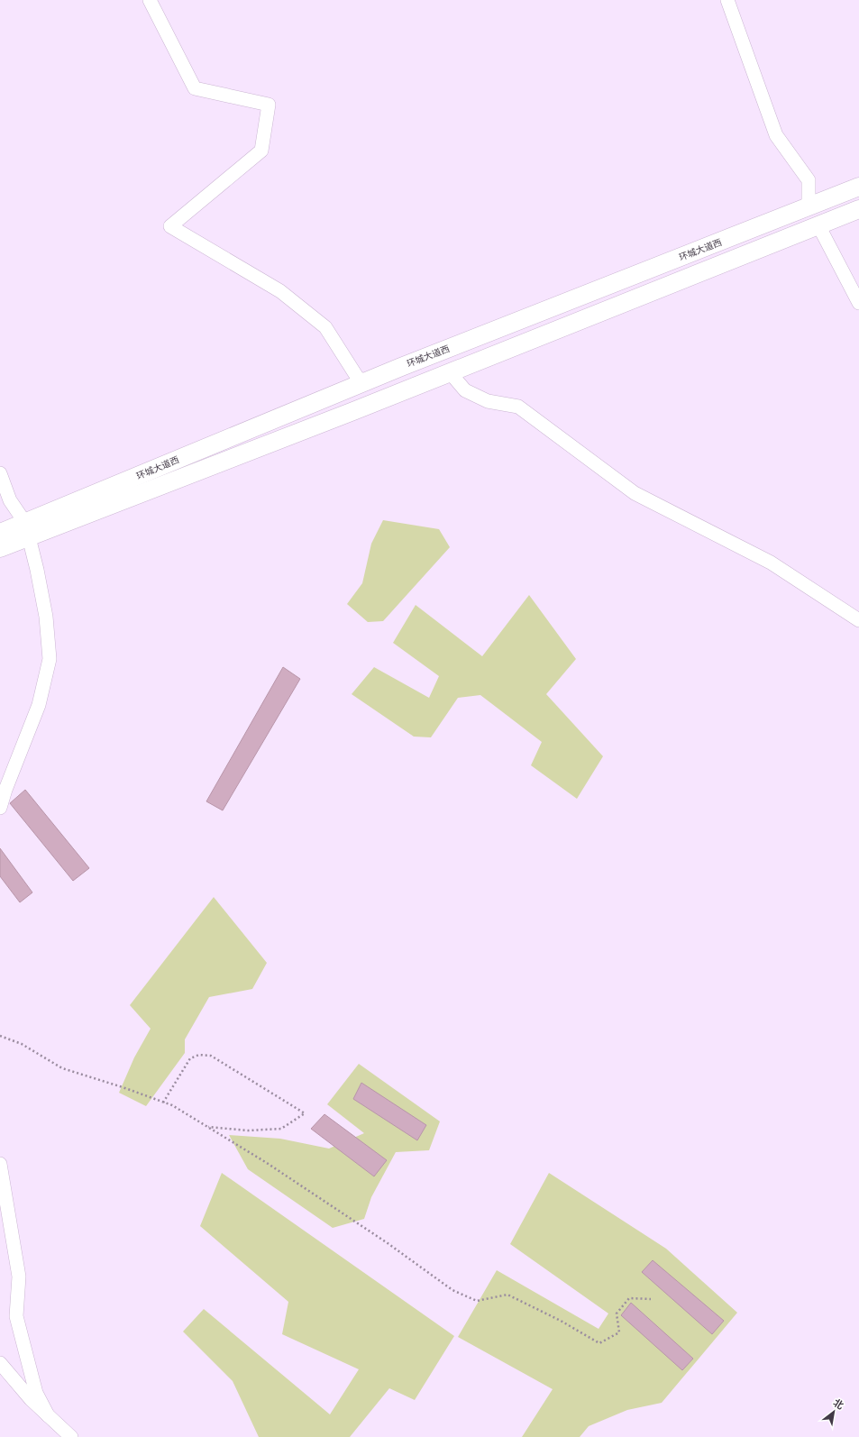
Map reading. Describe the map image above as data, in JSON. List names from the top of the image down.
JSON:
{
  "streets": {
    "main road": ["环城大道西"]
  },
  "north": "top right"
}
